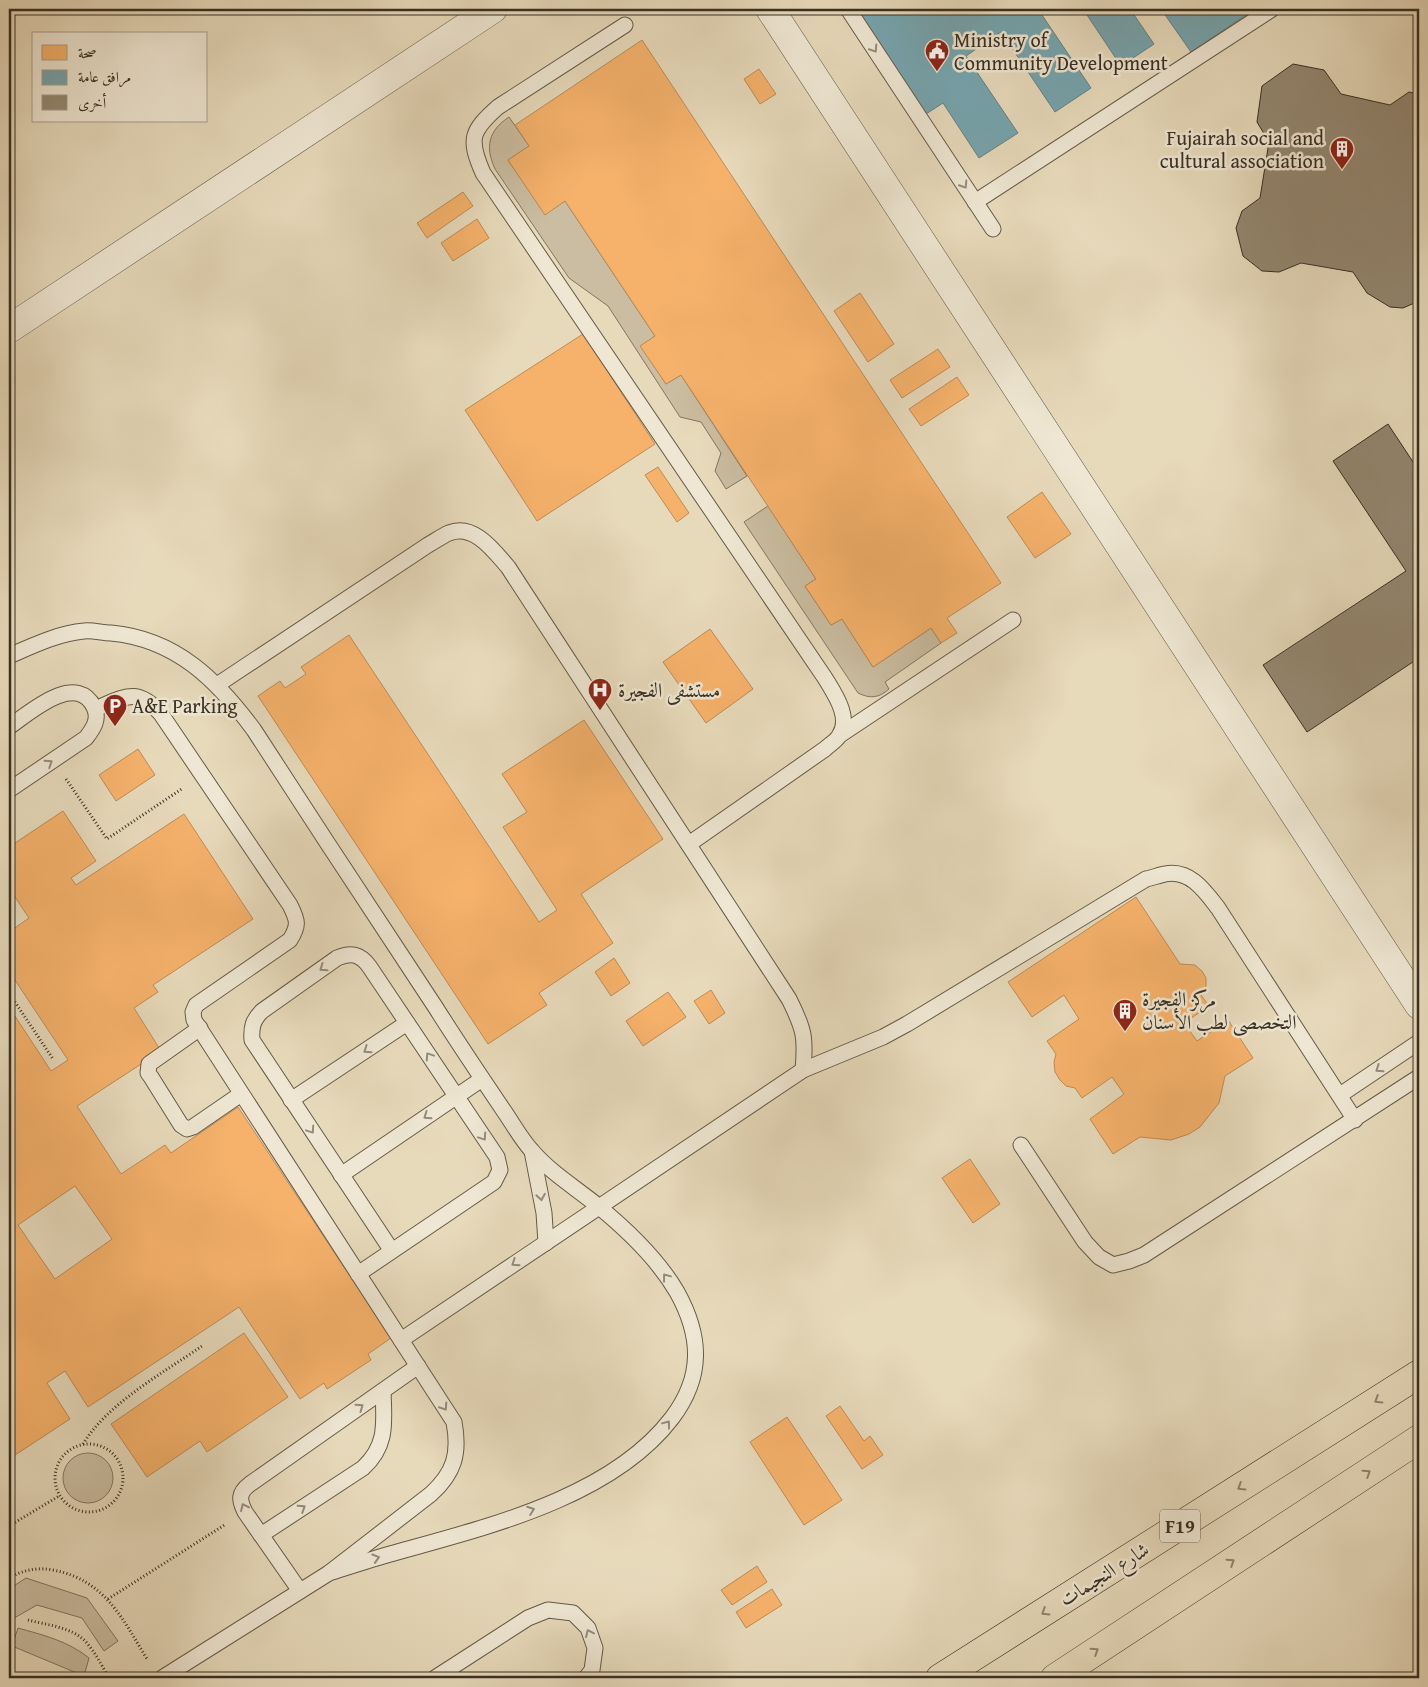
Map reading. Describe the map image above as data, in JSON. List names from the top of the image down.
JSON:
{
  "streets": {
    "main road": ["F19", "شارع النجيمات"]
  },
  "places": {
    "public building": ["Ministry of Community Development"],
    "building": ["Fujairah social and cultural association", "مركز الفجيرة التخصصى لطب الأسنان"],
    "hospital": ["مستشفى الفجيرة"],
    "parking": ["A&E Parking"]
  },
  "legend": ["صحة", "مرافق عامة", "أخرى"]
}
